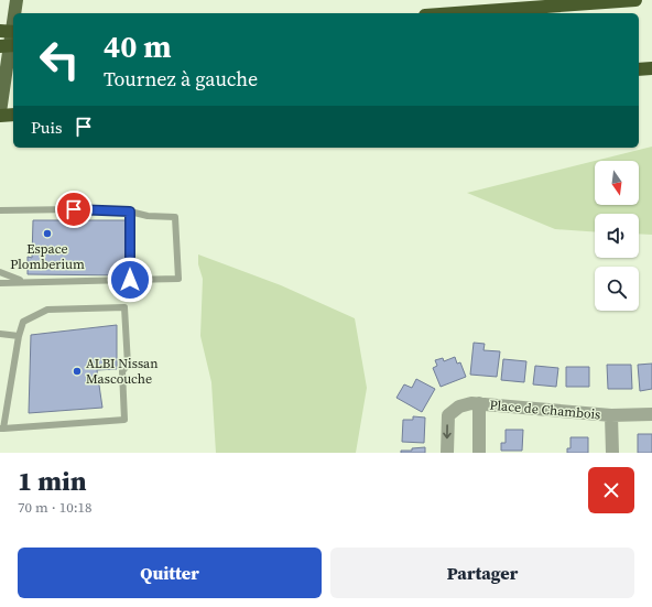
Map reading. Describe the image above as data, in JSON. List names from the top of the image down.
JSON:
{
  "streets": {
    "street": ["Place de Chambois"]
  },
  "places": ["Espace Plomberium", "ALBI Nissan Mascouche"],
  "north": "bottom",
  "page": {
    "turn": ["40 m", "Tournez à gauche"],
    "then": "Puis",
    "heading": ["1 min", "70 m · 10:18"],
    "buttons": ["Quitter", "Partager"]
  }
}
